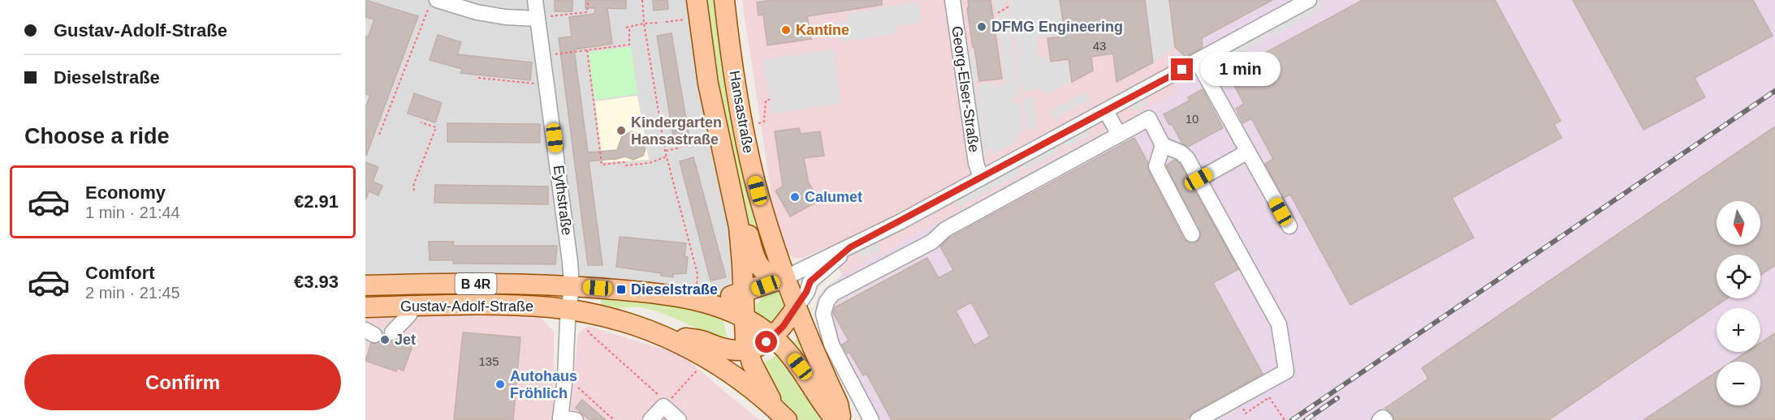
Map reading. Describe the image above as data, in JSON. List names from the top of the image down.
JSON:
{
  "streets": {
    "main road": ["Hansastraße", "B 4R", "Gustav-Adolf-Straße"],
    "street": ["Georg-Elser-Straße", "Eythstraße"]
  },
  "crossings": [
    ["Hansastraße", "Gustav-Adolf-Straße"],
    ["Eythstraße", "Gustav-Adolf-Straße"]
  ],
  "places": {
    "other": [
      "DFMG Engineering",
      "Kantine",
      "Kindergarten Hansastraße",
      "Calumet",
      "Jet",
      "Autohaus Fröhlich"
    ],
    "transit": ["Dieselstraße"]
  },
  "house_numbers": ["43", "10", "135"],
  "north": "bottom",
  "page": {
    "banner": ["Gustav-Adolf-Straße", "Dieselstraße"],
    "bubble": "1 min",
    "heading": "Choose a ride",
    "list": [
      {
        "name": "Economy",
        "note": "1 min · 21:44",
        "value": "€2.91"
      },
      {
        "name": "Comfort",
        "note": "2 min · 21:45",
        "value": "€3.93"
      }
    ],
    "map_buttons": ["+", "−"],
    "buttons": "Confirm"
  }
}
